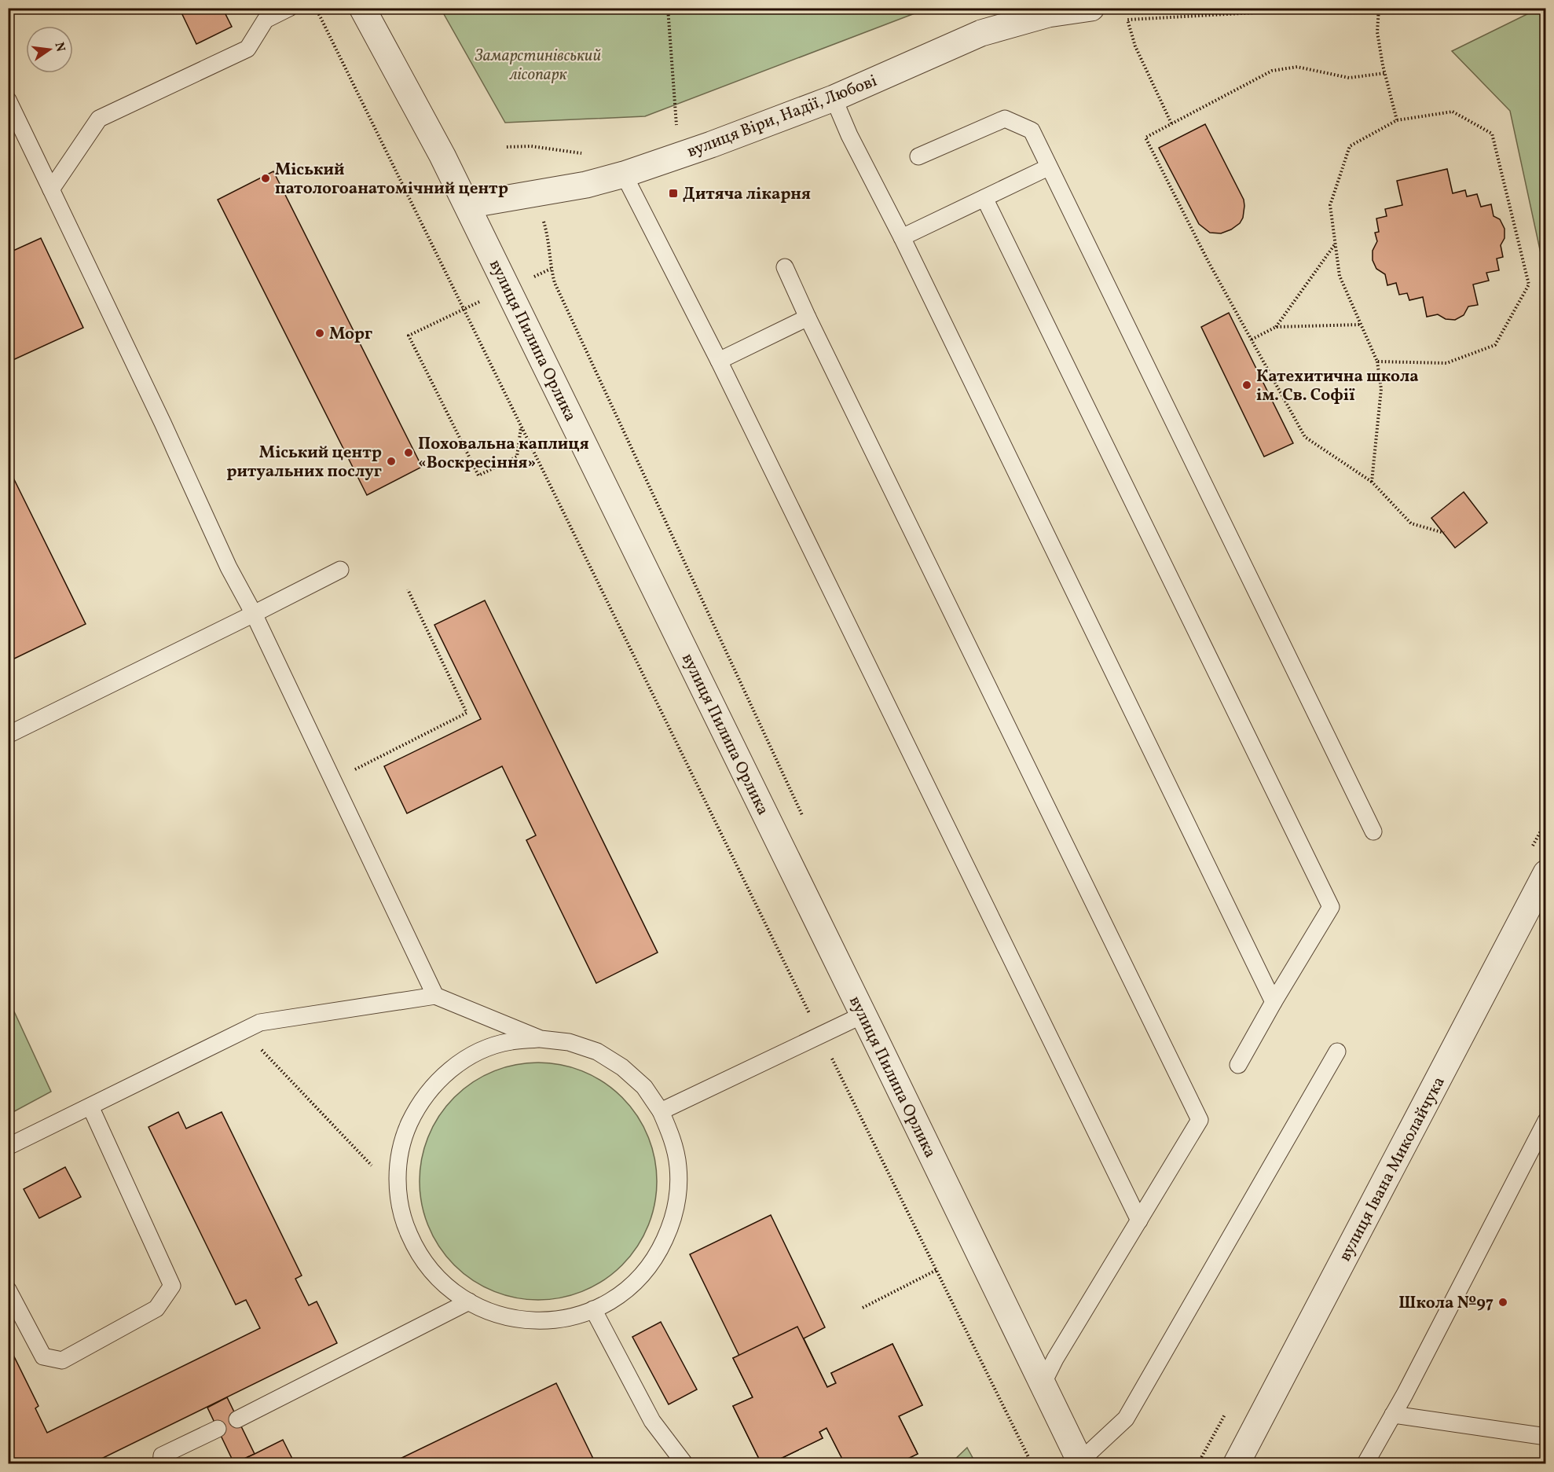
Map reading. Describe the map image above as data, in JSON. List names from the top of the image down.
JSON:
{
  "streets": {
    "street": ["вулиця Віри, Надії, Любові", "вулиця Пилипа Орлика", "вулиця Івана Миколайчука"]
  },
  "crossings": [
    ["вулиця Віри, Надії, Любові", "вулиця Пилипа Орлика"]
  ],
  "parks": ["Замарстинівський лісопарк"],
  "places": {
    "other": [
      "Міський патологоанатомічний центр",
      "Морг",
      "Катехитична школа ім. Св. Софії",
      "Поховальна каплиця «Воскресіння»",
      "Міський центр ритуальних послуг",
      "Школа №97"
    ],
    "transit": ["Дитяча лікарня"]
  },
  "north": "right"
}
